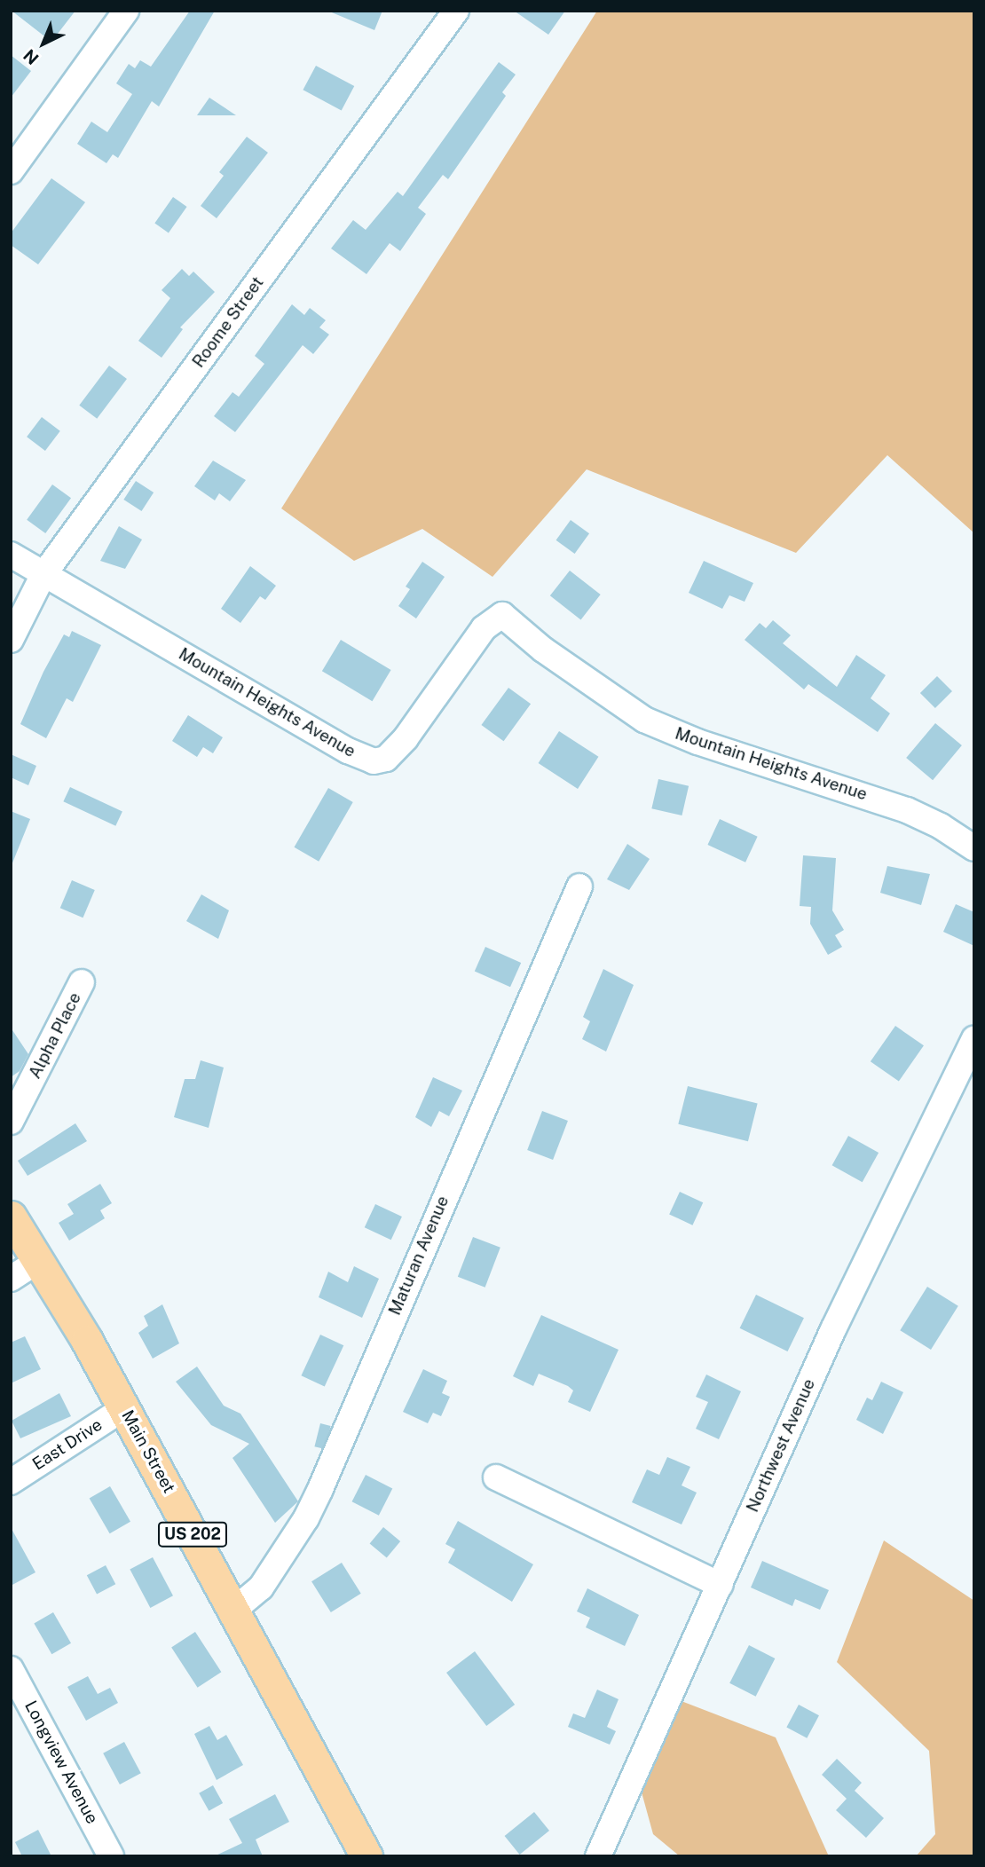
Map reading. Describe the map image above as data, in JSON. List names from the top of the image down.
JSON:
{
  "streets": {
    "main road": ["Main Street", "US 202"],
    "street": [
      "Roome Street",
      "Mountain Heights Avenue",
      "Alpha Place",
      "Maturan Avenue",
      "East Drive",
      "Northwest Avenue",
      "Longview Avenue"
    ]
  },
  "crossings": [
    ["Roome Street", "Mountain Heights Avenue"],
    ["Maturan Avenue", "Main Street"],
    ["East Drive", "Main Street"]
  ],
  "north": "bottom left"
}
